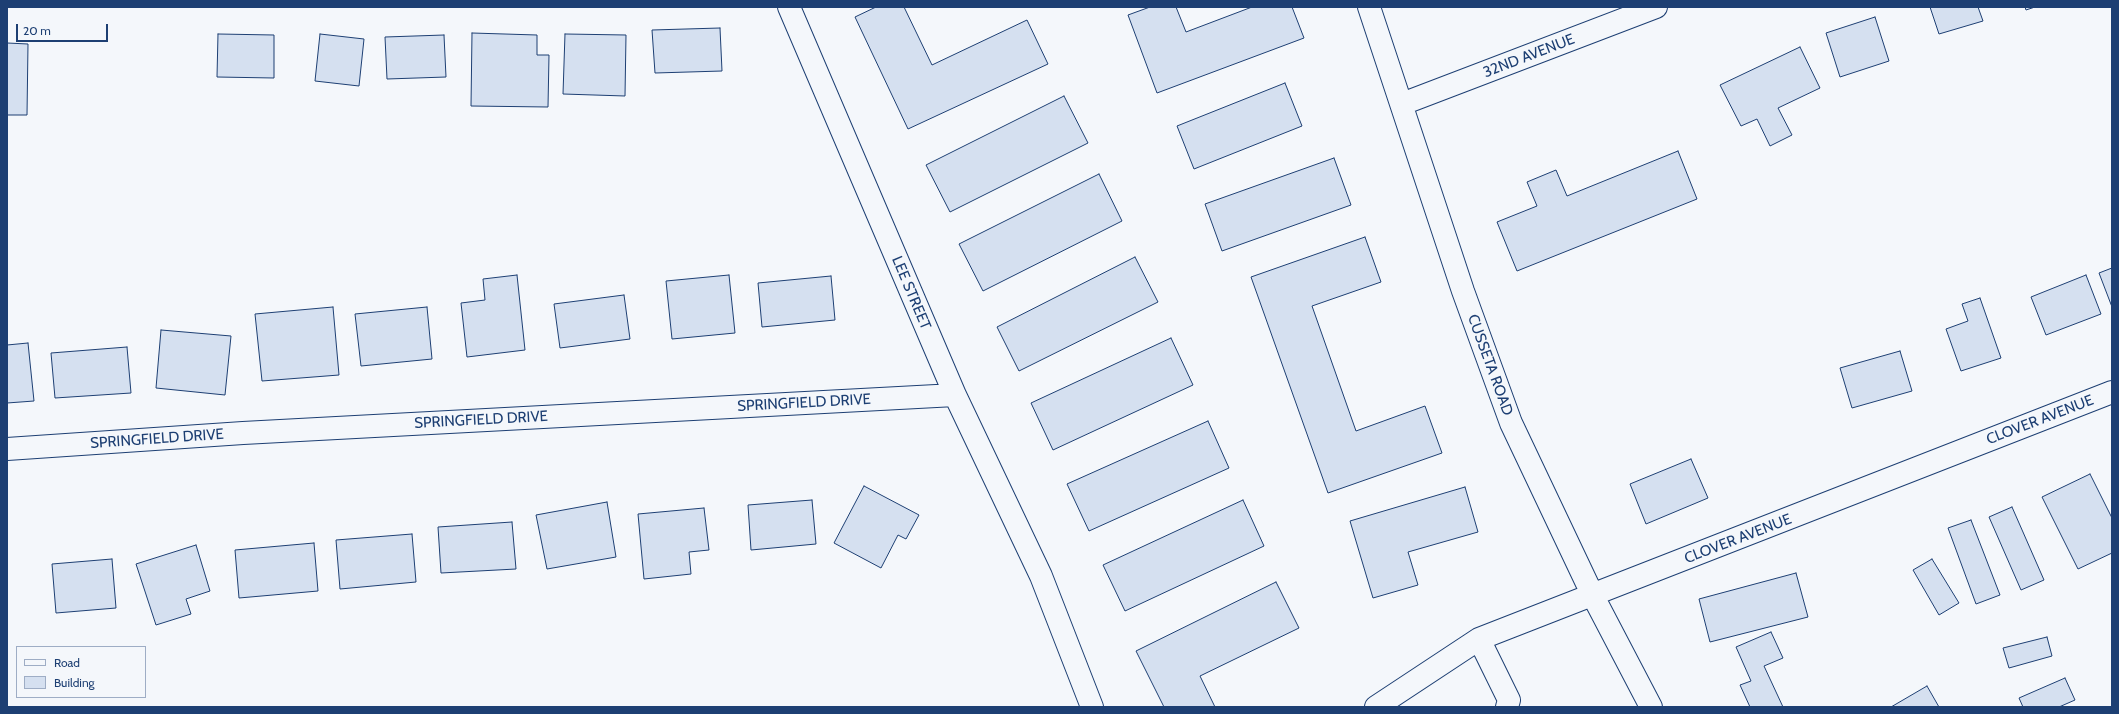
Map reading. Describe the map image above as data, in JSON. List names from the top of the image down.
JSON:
{
  "streets": {
    "street": [
      "32ND AVENUE",
      "LEE STREET",
      "CUSSETA ROAD",
      "SPRINGFIELD DRIVE",
      "CLOVER AVENUE"
    ]
  },
  "crossings": [
    ["32ND AVENUE", "CUSSETA ROAD"],
    ["LEE STREET", "SPRINGFIELD DRIVE"],
    ["CUSSETA ROAD", "CLOVER AVENUE"]
  ],
  "legend": ["Road", "Building"],
  "scale_bar": "20 m"
}
